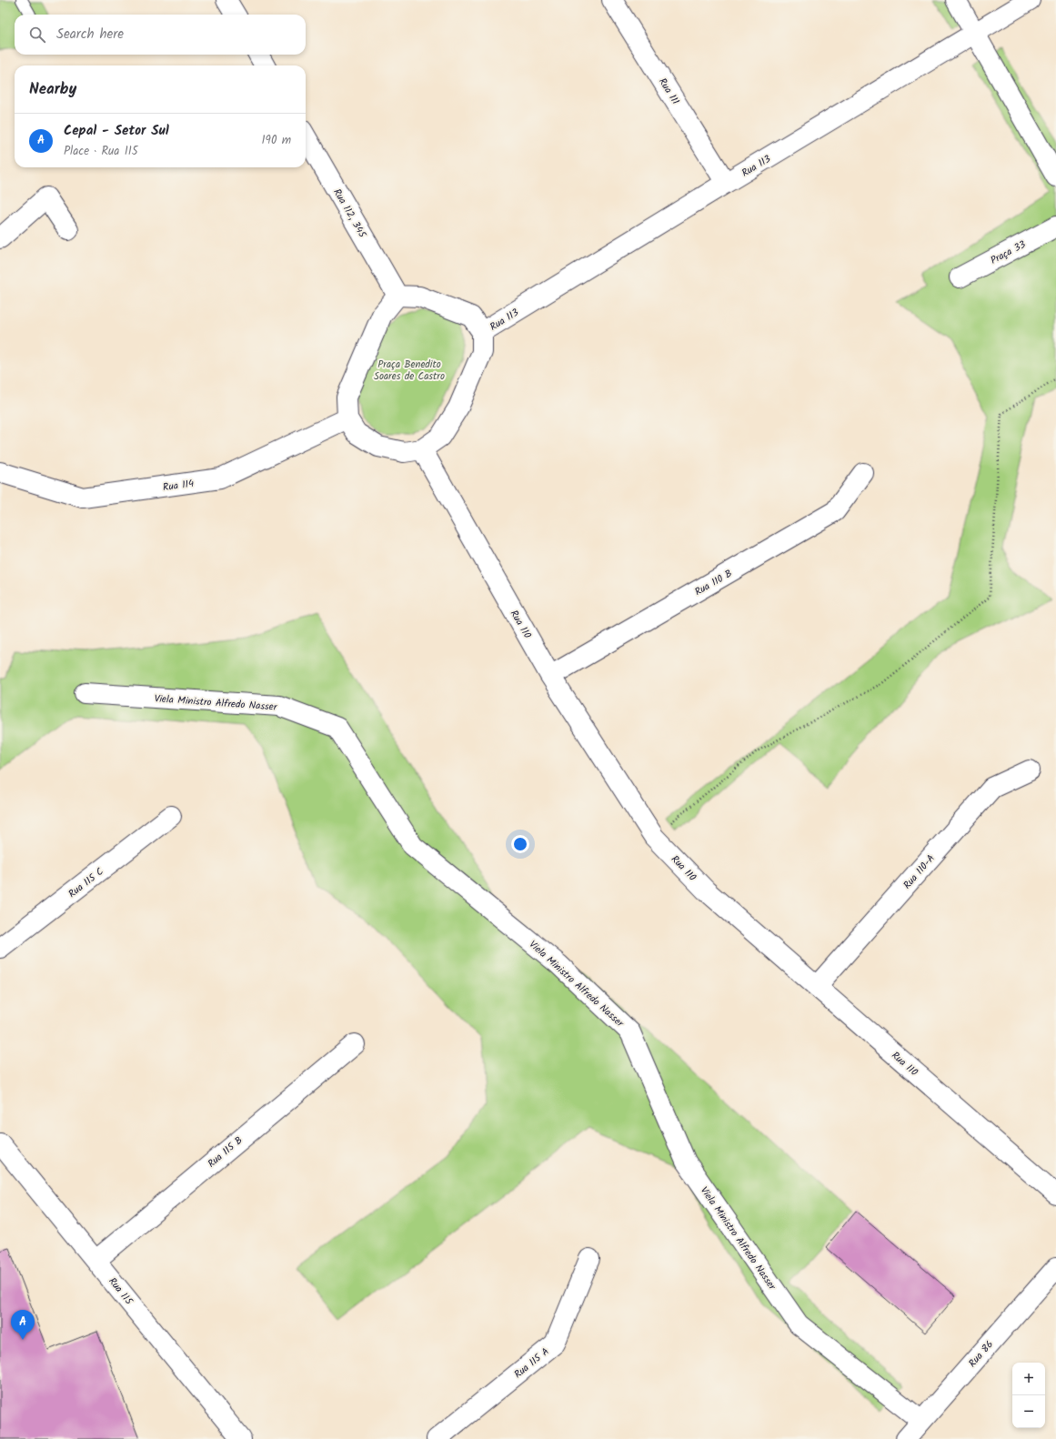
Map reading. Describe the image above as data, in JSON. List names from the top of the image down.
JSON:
{
  "streets": {
    "street": [
      "Rua 111",
      "Rua 113",
      "Rua 112, 345",
      "Praça 33",
      "Rua 114",
      "Rua 110 B",
      "Rua 110",
      "Viela Ministro Alfredo Nasser",
      "Rua 110-A",
      "Rua 115 C",
      "Rua 115 B",
      "Rua 115",
      "Rua 86",
      "Rua 115 A"
    ]
  },
  "crossings": [
    ["Rua 111", "Rua 113"],
    ["Rua 110 B", "Rua 110"],
    ["Rua 110", "Rua 110-A"],
    ["Viela Ministro Alfredo Nasser", "Rua 86"],
    ["Rua 115 B", "Rua 115"]
  ],
  "parks": ["Praça Benedito Soares de Castro"],
  "page": {
    "search": "Search here",
    "heading": "Nearby",
    "list": [
      {
        "mark": "A",
        "name": "Cepal - Setor Sul",
        "note": "Place · Rua 115",
        "value": "190 m"
      }
    ],
    "pins": "A",
    "map_buttons": ["+", "−"]
  }
}
